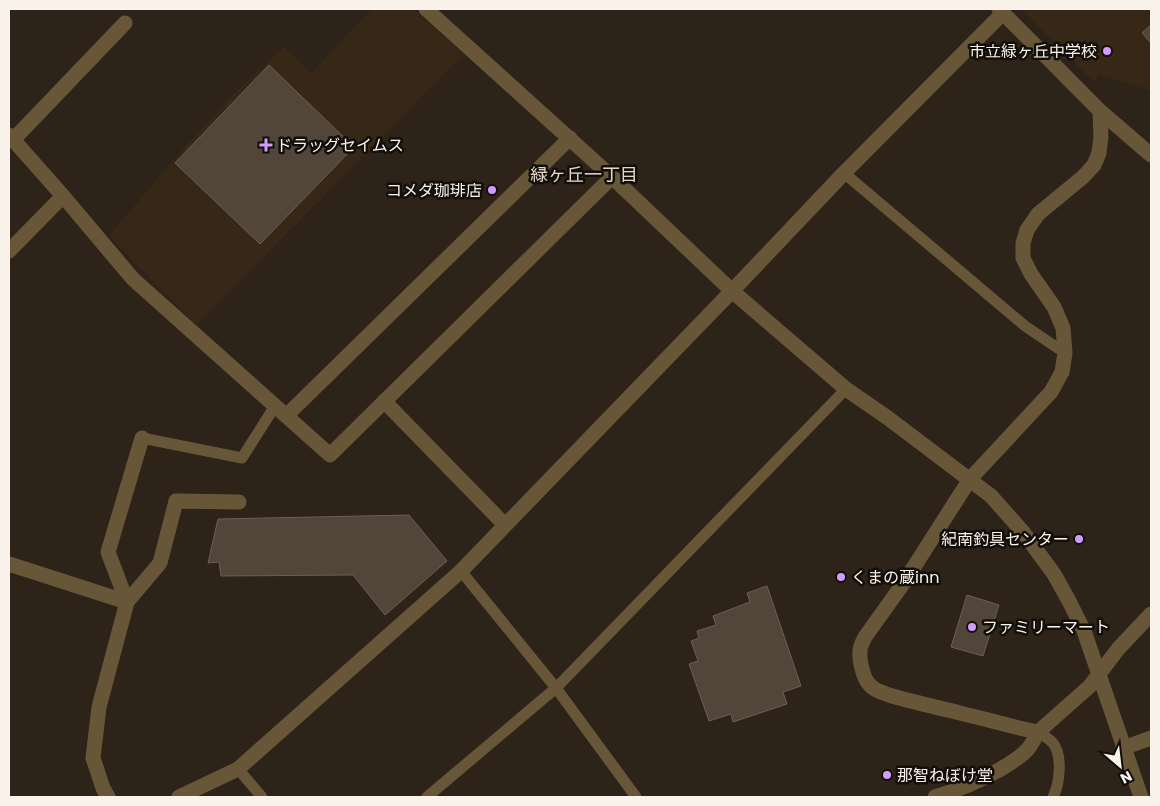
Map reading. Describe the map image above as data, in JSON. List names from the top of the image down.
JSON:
{
  "districts": ["緑ヶ丘一丁目"],
  "places": {
    "other": [
      "市立緑ヶ丘中学校",
      "コメダ珈琲店",
      "紀南釣具センター",
      "くまの蔵inn",
      "ファミリーマート",
      "那智ねぼけ堂"
    ],
    "health": ["ドラッグセイムス"]
  },
  "north": "bottom right"
}
